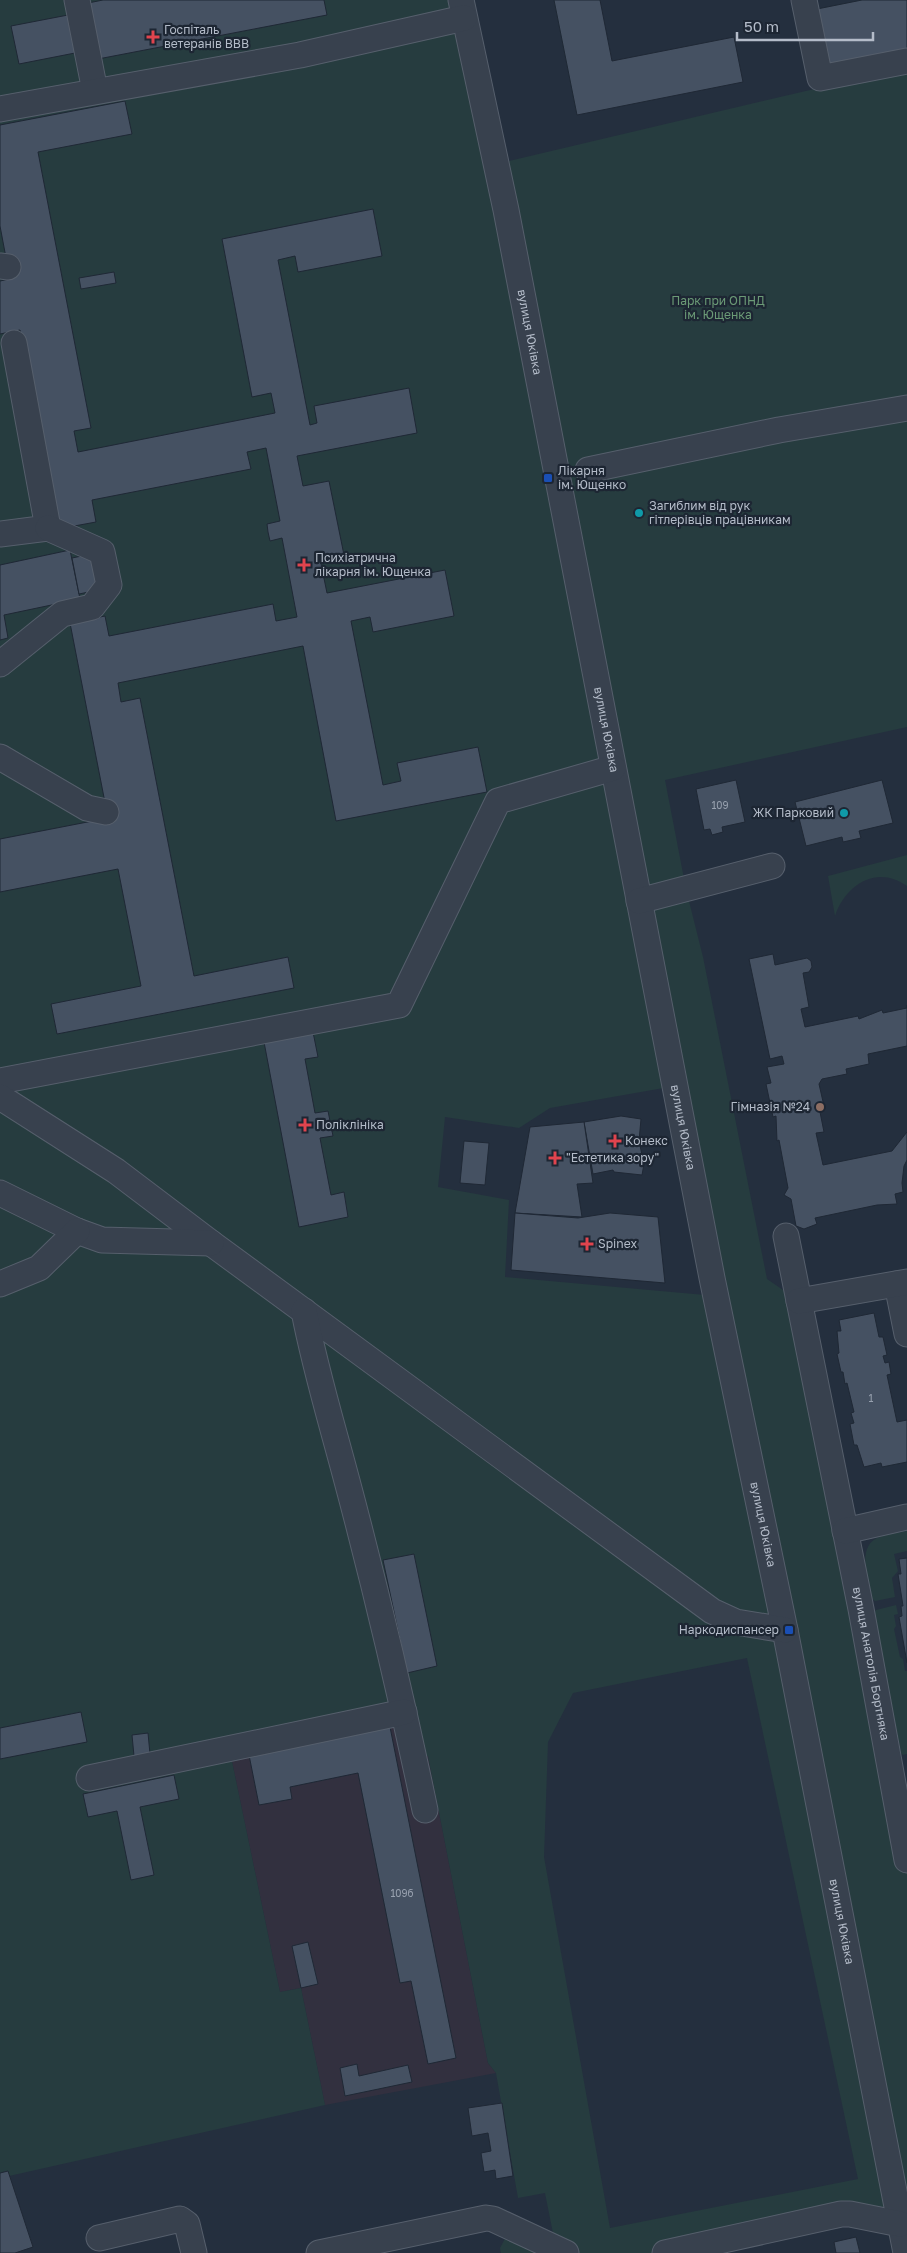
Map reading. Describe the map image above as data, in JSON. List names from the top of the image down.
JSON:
{
  "streets": {
    "street": ["вулиця Юківка", "вулиця Анатолія Бортняка"]
  },
  "parks": ["Парк при ОПНД ім. Ющенка"],
  "places": {
    "health": [
      "Госпіталь ветеранів ВВВ",
      "Психіатрична лікарня ім. Ющенка",
      "Поліклініка",
      "Конекс",
      "\"Естетика зору\"",
      "Spinex"
    ],
    "transit": ["Лікарня ім. Ющенко", "Наркодиспансер"],
    "other": ["Загиблим від рук гітлерівців працівникам", "ЖК Парковий", "Гімназія №24"]
  },
  "house_numbers": ["109", "1", "109б"],
  "scale_bar": "50 m"
}
